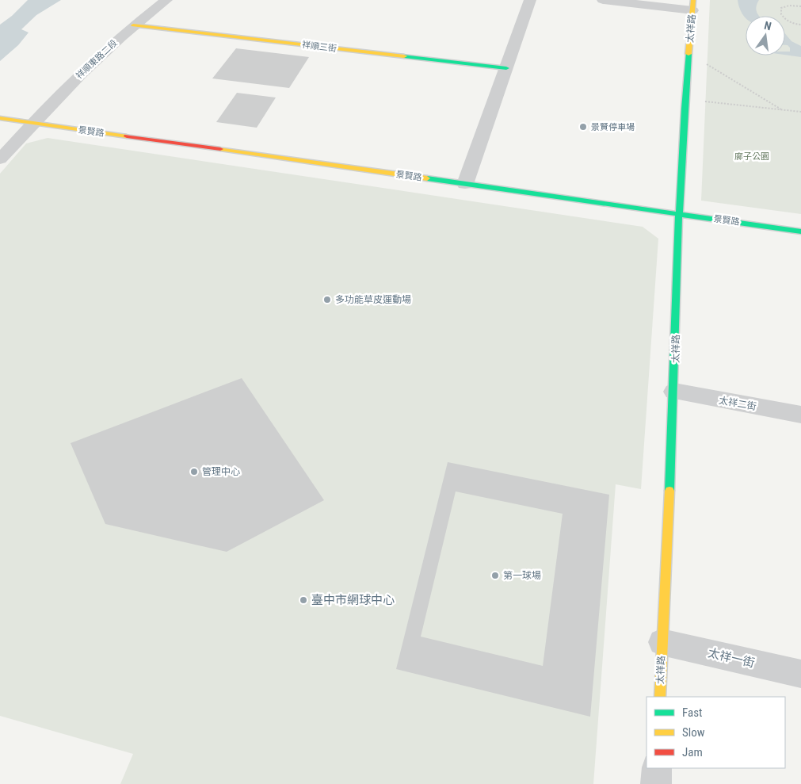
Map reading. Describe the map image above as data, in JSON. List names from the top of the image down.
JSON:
{
  "streets": {
    "street": [
      "太祥路",
      "祥順三街",
      "祥順東路二段",
      "景賢路",
      "太祥二街",
      "太祥一街"
    ]
  },
  "crossings": [
    ["太祥路", "景賢路"],
    ["太祥路", "太祥二街"],
    ["太祥路", "太祥一街"],
    ["祥順三街", "祥順東路二段"],
    ["祥順東路二段", "景賢路"]
  ],
  "parks": ["廍子公園"],
  "places": [
    "景賢停車場",
    "多功能草皮運動場",
    "管理中心",
    "第一球場",
    "臺中市網球中心"
  ],
  "legend": ["Fast", "Slow", "Jam"],
  "north": "top"
}
